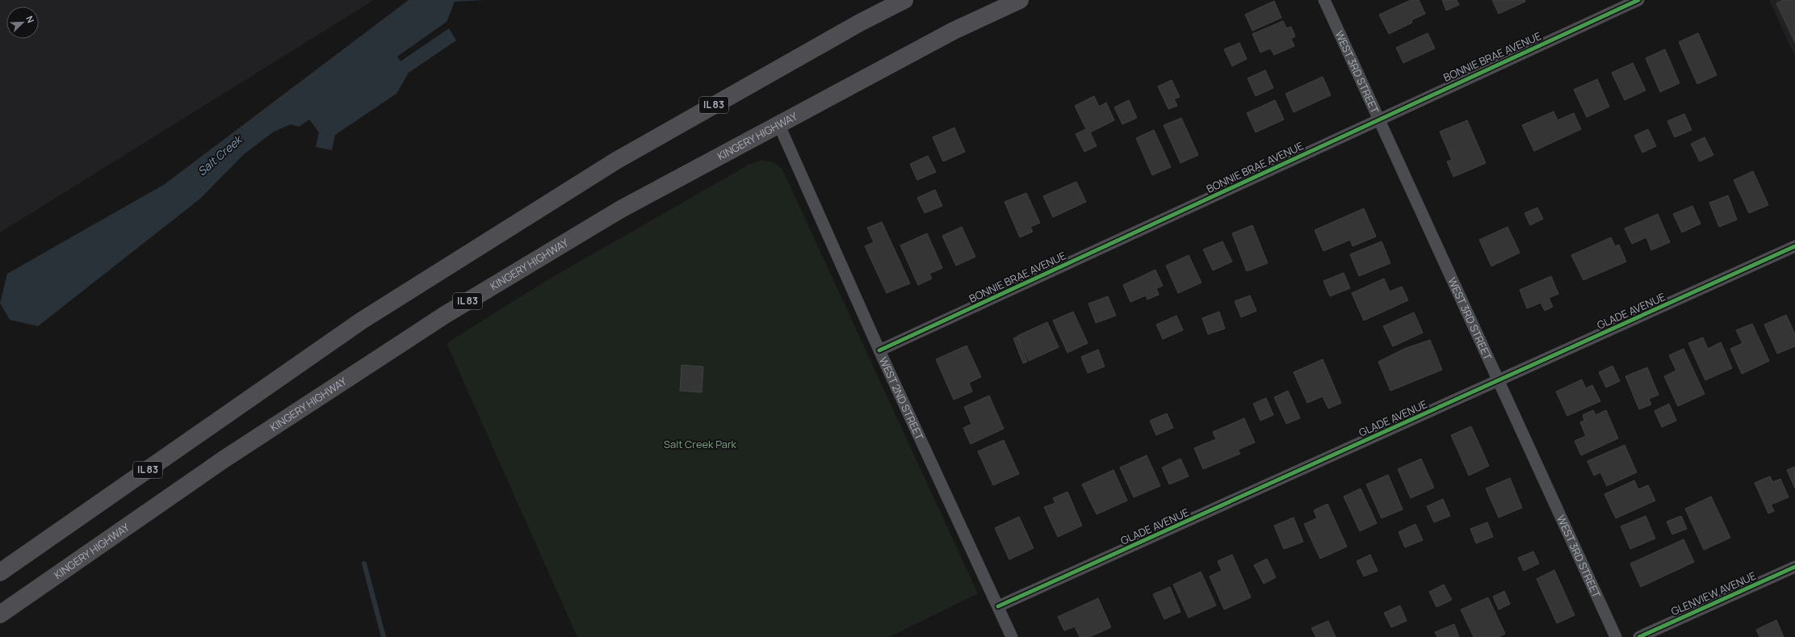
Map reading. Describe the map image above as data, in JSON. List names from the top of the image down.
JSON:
{
  "streets": {
    "highway": ["IL 83", "KINGERY HIGHWAY"],
    "street": [
      "BONNIE BRAE AVENUE",
      "WEST 3RD STREET",
      "GLADE AVENUE",
      "WEST 2ND STREET",
      "GLENVIEW AVENUE"
    ]
  },
  "crossings": [
    ["BONNIE BRAE AVENUE", "WEST 3RD STREET"],
    ["BONNIE BRAE AVENUE", "WEST 2ND STREET"],
    ["WEST 3RD STREET", "GLADE AVENUE"],
    ["KINGERY HIGHWAY", "WEST 2ND STREET"],
    ["GLADE AVENUE", "WEST 2ND STREET"]
  ],
  "water": ["Salt Creek"],
  "parks": ["Salt Creek Park"],
  "north": "top right"
}
